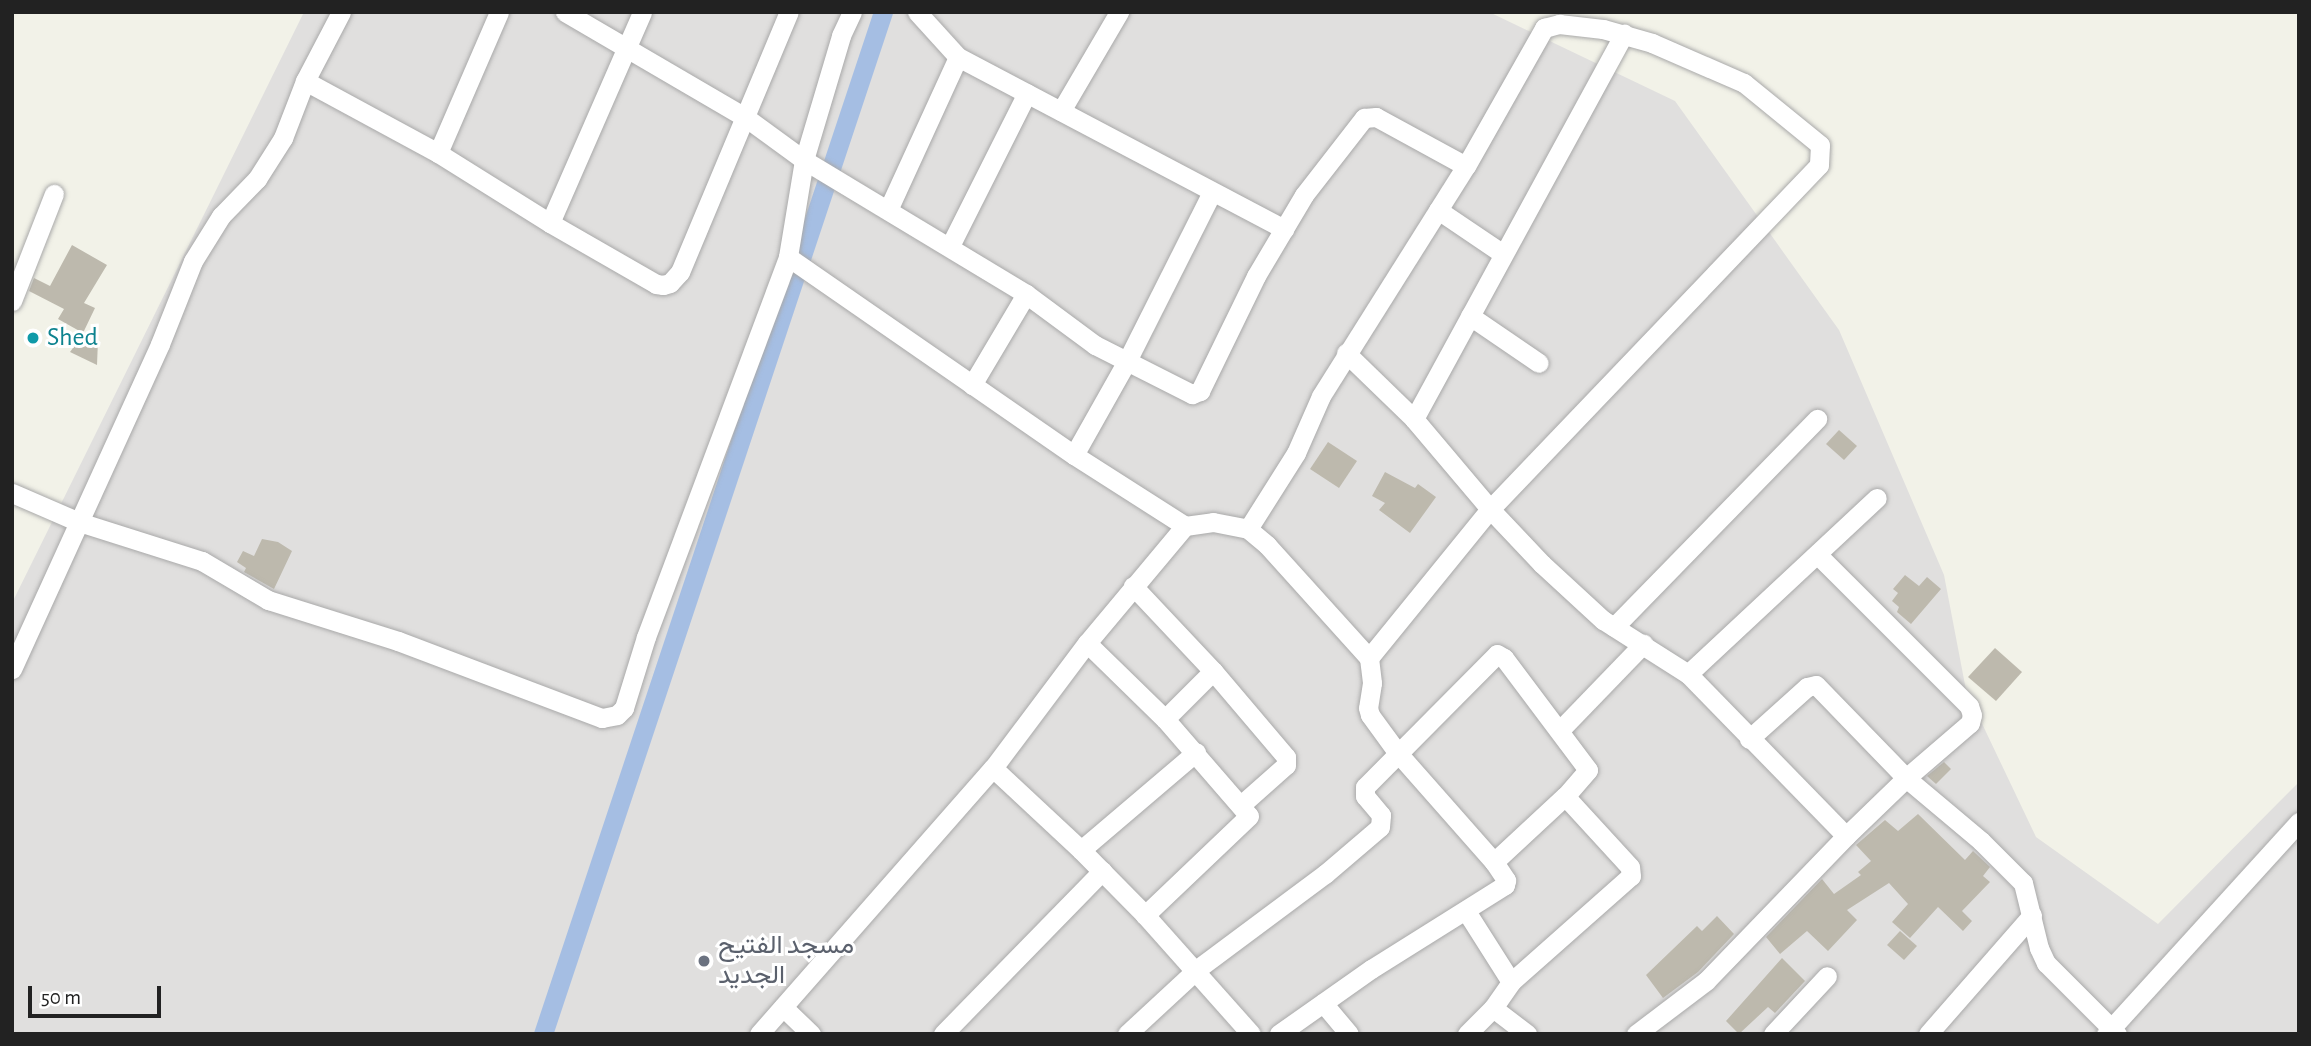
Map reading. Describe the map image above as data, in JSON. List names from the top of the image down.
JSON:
{
  "places": ["Shed", "مسجد الفتيح الجديد"],
  "scale_bar": "50 m"
}
